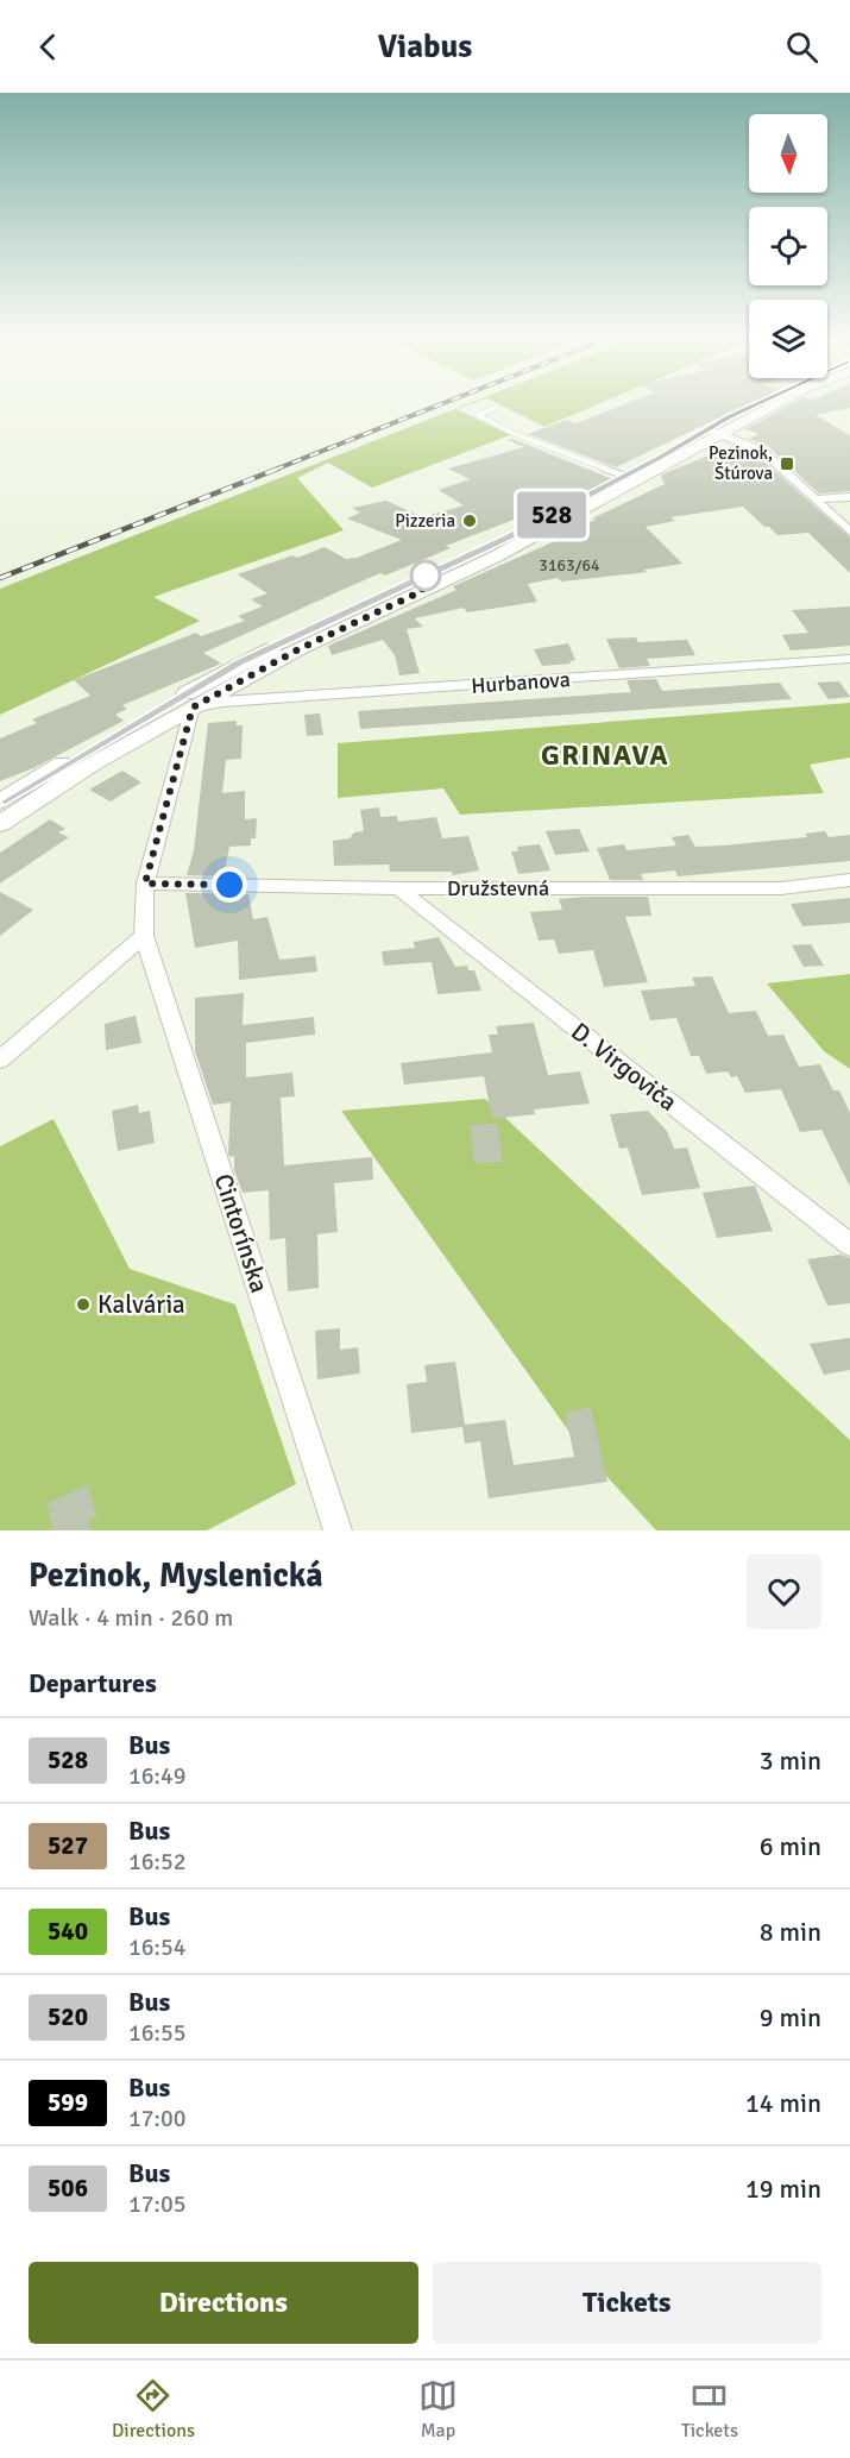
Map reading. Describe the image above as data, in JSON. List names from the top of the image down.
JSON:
{
  "streets": {
    "street": [
      "Hurbanova",
      "Družstevná",
      "D. Virgoviča",
      "Cintorínska"
    ]
  },
  "crossings": [
    ["Hurbanova", "Cintorínska"],
    ["Družstevná", "D. Virgoviča"],
    ["Družstevná", "Cintorínska"]
  ],
  "districts": ["GRINAVA"],
  "places": {
    "transit": ["Pezinok, Štúrova"],
    "other": ["Pizzeria", "Kalvária"]
  },
  "lines": ["bus line 528"],
  "house_numbers": ["3163/64"],
  "north": "bottom",
  "page": {
    "header": "Viabus",
    "on_map": "528",
    "heading": [
      ["Pezinok, Myslenická", "Walk · 4 min · 260 m"],
      "Departures"
    ],
    "list": [
      {
        "mark": "528",
        "name": "Bus",
        "note": "16:49",
        "value": "3 min"
      },
      {
        "mark": "527",
        "name": "Bus",
        "note": "16:52",
        "value": "6 min"
      },
      {
        "mark": "540",
        "name": "Bus",
        "note": "16:54",
        "value": "8 min"
      },
      {
        "mark": "520",
        "name": "Bus",
        "note": "16:55",
        "value": "9 min"
      },
      {
        "mark": "599",
        "name": "Bus",
        "note": "17:00",
        "value": "14 min"
      },
      {
        "mark": "506",
        "name": "Bus",
        "note": "17:05",
        "value": "19 min"
      }
    ],
    "buttons": ["Directions", "Tickets"],
    "tabs": ["Directions", "Map", "Tickets"]
  }
}
